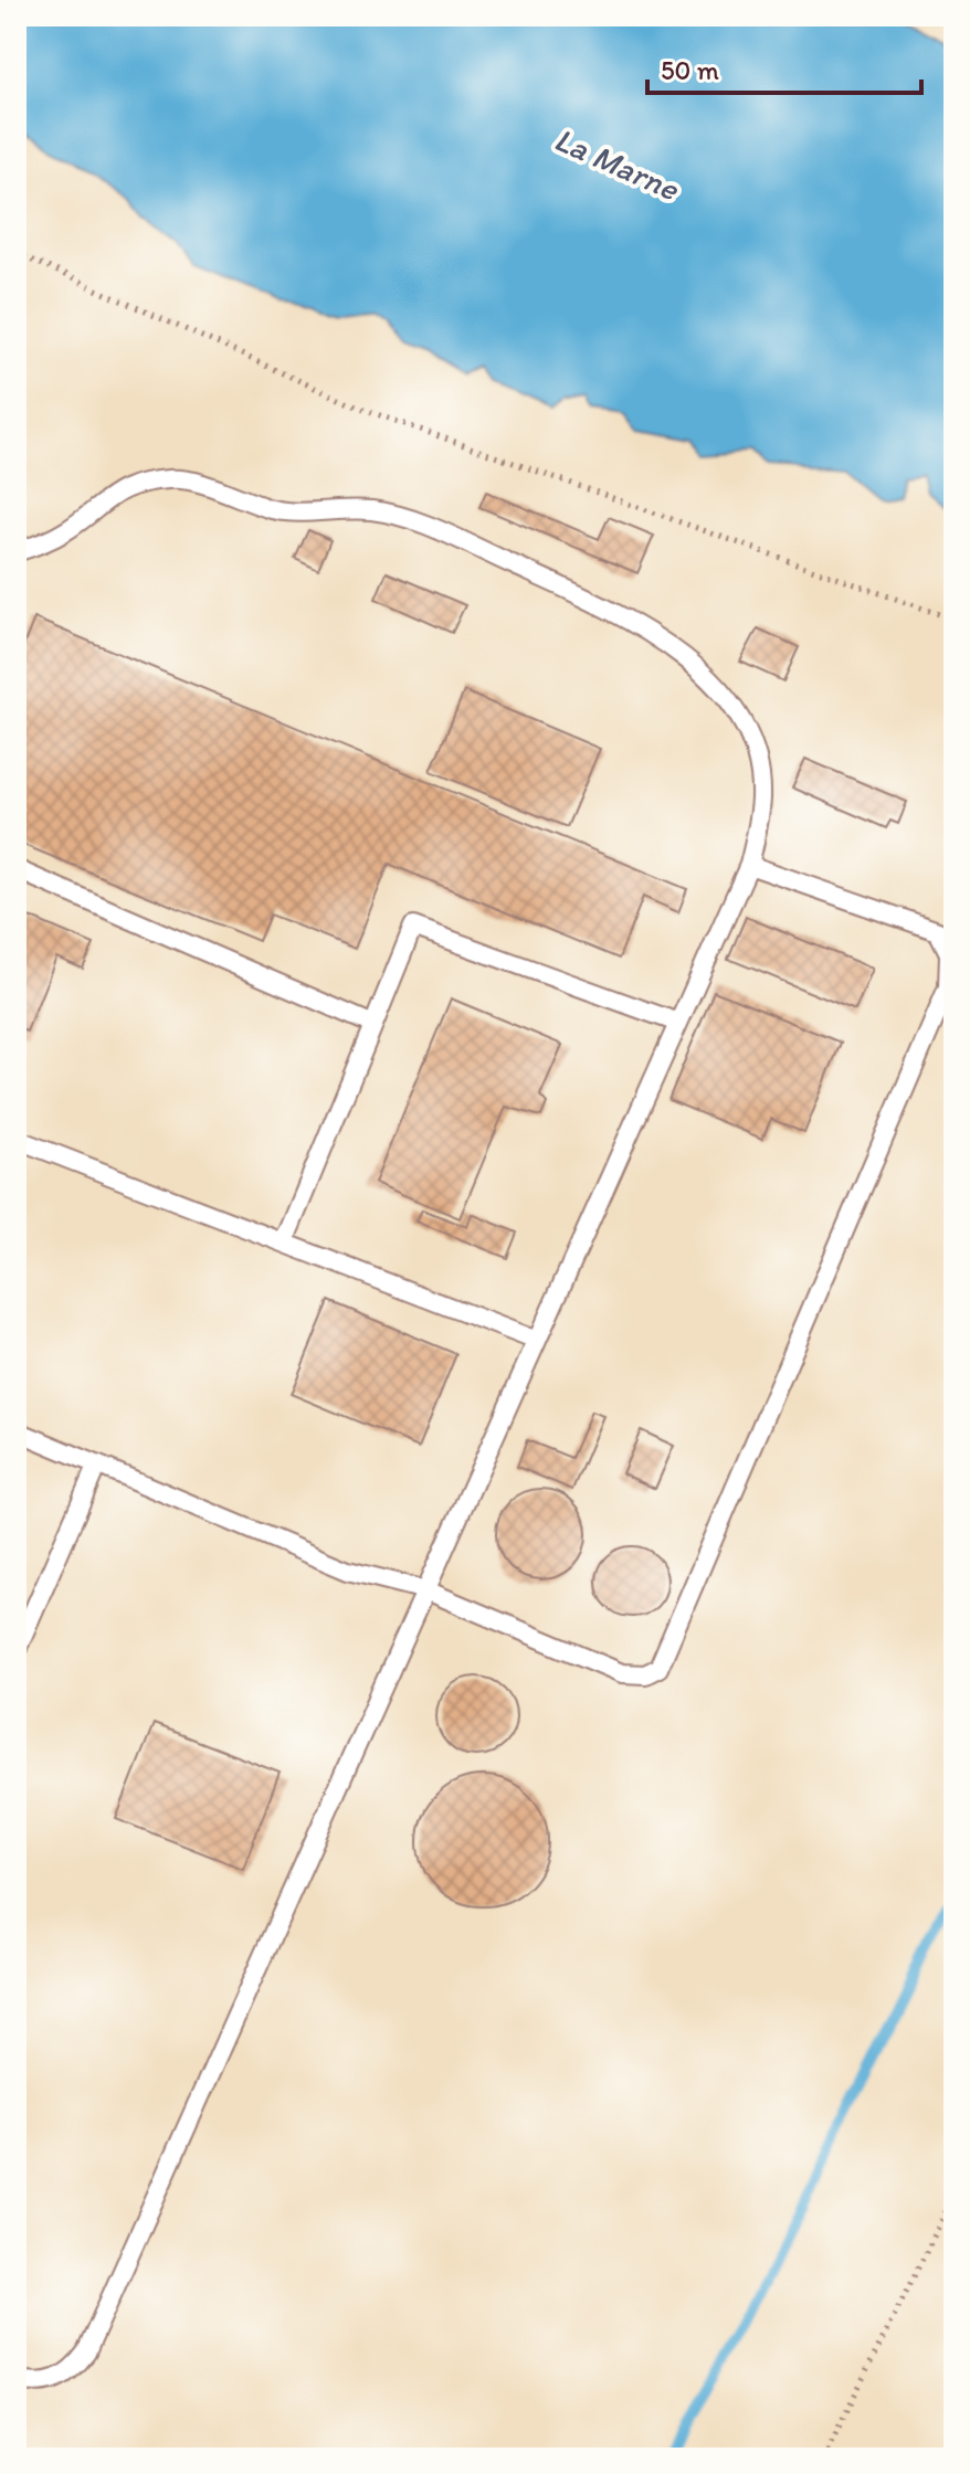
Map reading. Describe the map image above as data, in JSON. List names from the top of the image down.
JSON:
{
  "water": ["La Marne"],
  "scale_bar": "50 m"
}
